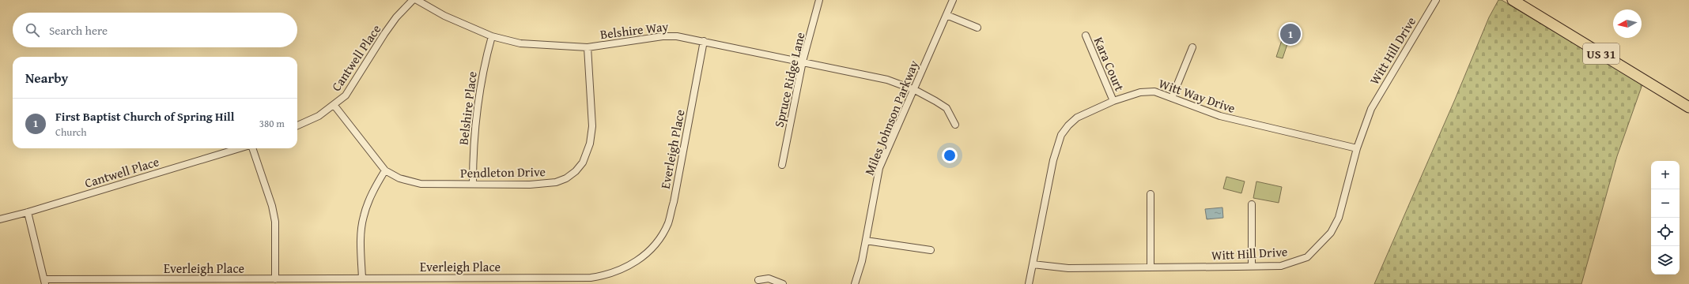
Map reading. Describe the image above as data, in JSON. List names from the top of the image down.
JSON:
{
  "streets": {
    "main road": ["US 31"],
    "street": [
      "Belshire Way",
      "Witt Hill Drive",
      "Cantwell Place",
      "Kara Court",
      "Spruce Ridge Lane",
      "Witt Way Drive",
      "Belshire Place",
      "Miles Johnson Parkway",
      "Everleigh Place",
      "Pendleton Drive"
    ]
  },
  "crossings": [
    ["Belshire Way", "Spruce Ridge Lane"],
    ["Belshire Way", "Belshire Place"],
    ["Belshire Way", "Miles Johnson Parkway"],
    ["Belshire Way", "Everleigh Place"],
    ["Belshire Way", "Pendleton Drive"],
    ["Witt Hill Drive", "Witt Way Drive"],
    ["Cantwell Place", "Pendleton Drive"],
    ["Kara Court", "Witt Way Drive"],
    ["Belshire Place", "Pendleton Drive"]
  ],
  "north": "left",
  "page": {
    "search": "Search here",
    "pins": "1",
    "heading": "Nearby",
    "list": [
      {
        "mark": "1",
        "name": "First Baptist Church of Spring Hill",
        "note": "Church",
        "value": "380 m"
      }
    ],
    "map_buttons": ["+", "−"]
  }
}
